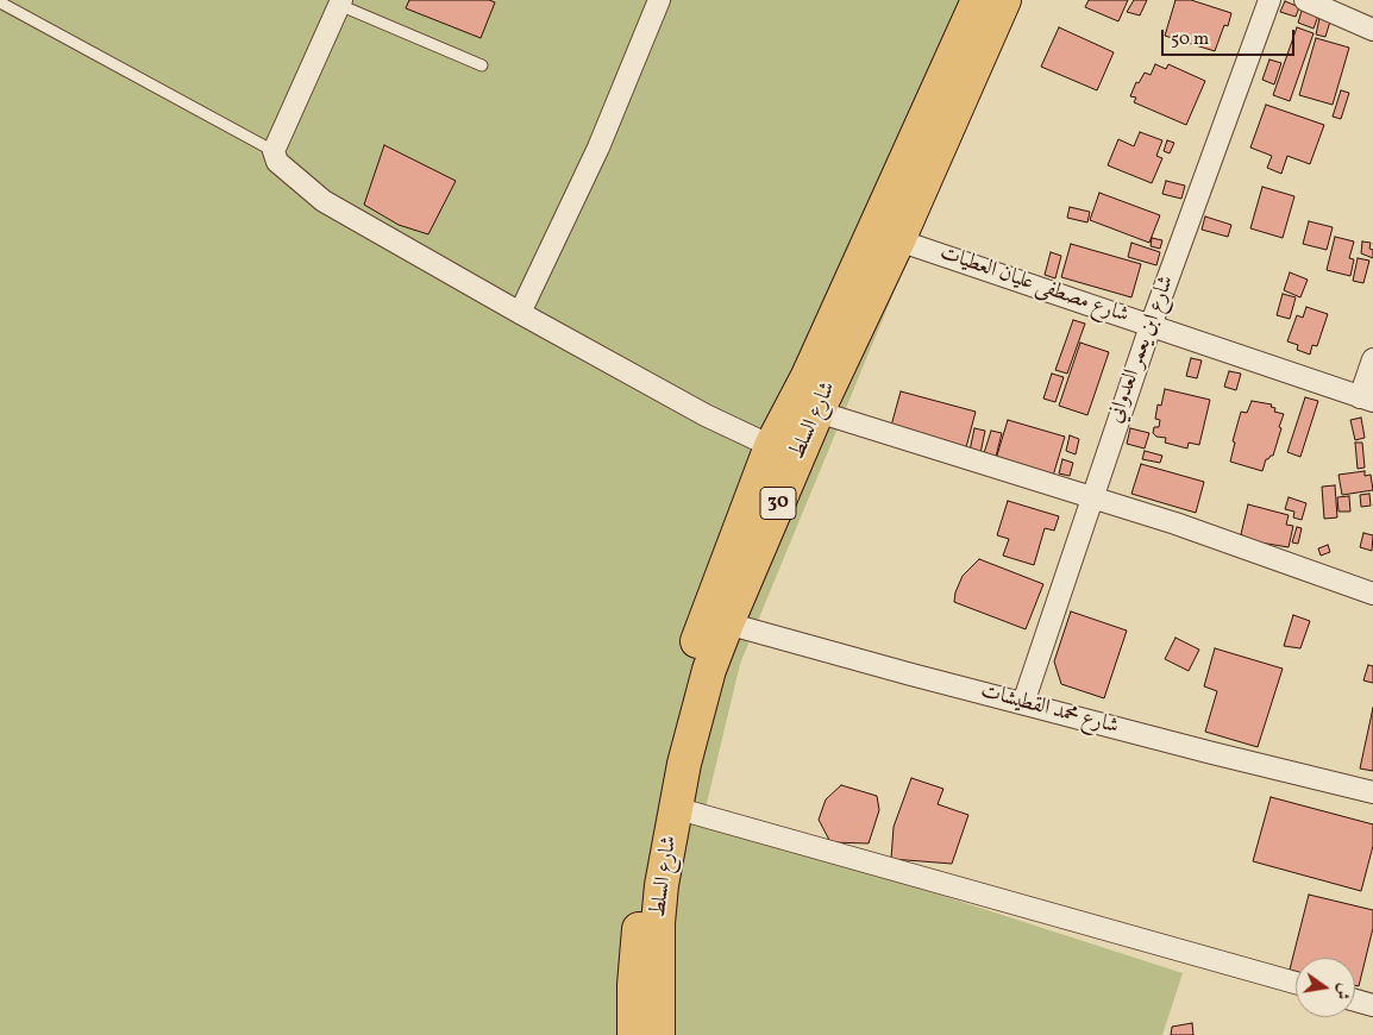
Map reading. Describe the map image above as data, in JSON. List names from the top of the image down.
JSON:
{
  "streets": {
    "main road": ["شارع السلط", "30"],
    "street": ["شارع مصطفى عليان العطيات", "شارع ابن يعمر العدواني", "شارع محمد القطيشات"]
  },
  "crossings": [
    ["شارع مصطفى عليان العطيات", "شارع ابن يعمر العدواني"],
    ["شارع مصطفى عليان العطيات", "شارع السلط"],
    ["شارع ابن يعمر العدواني", "شارع محمد القطيشات"],
    ["شارع السلط", "شارع محمد القطيشات"]
  ],
  "scale_bar": "50 m",
  "north": "right"
}
